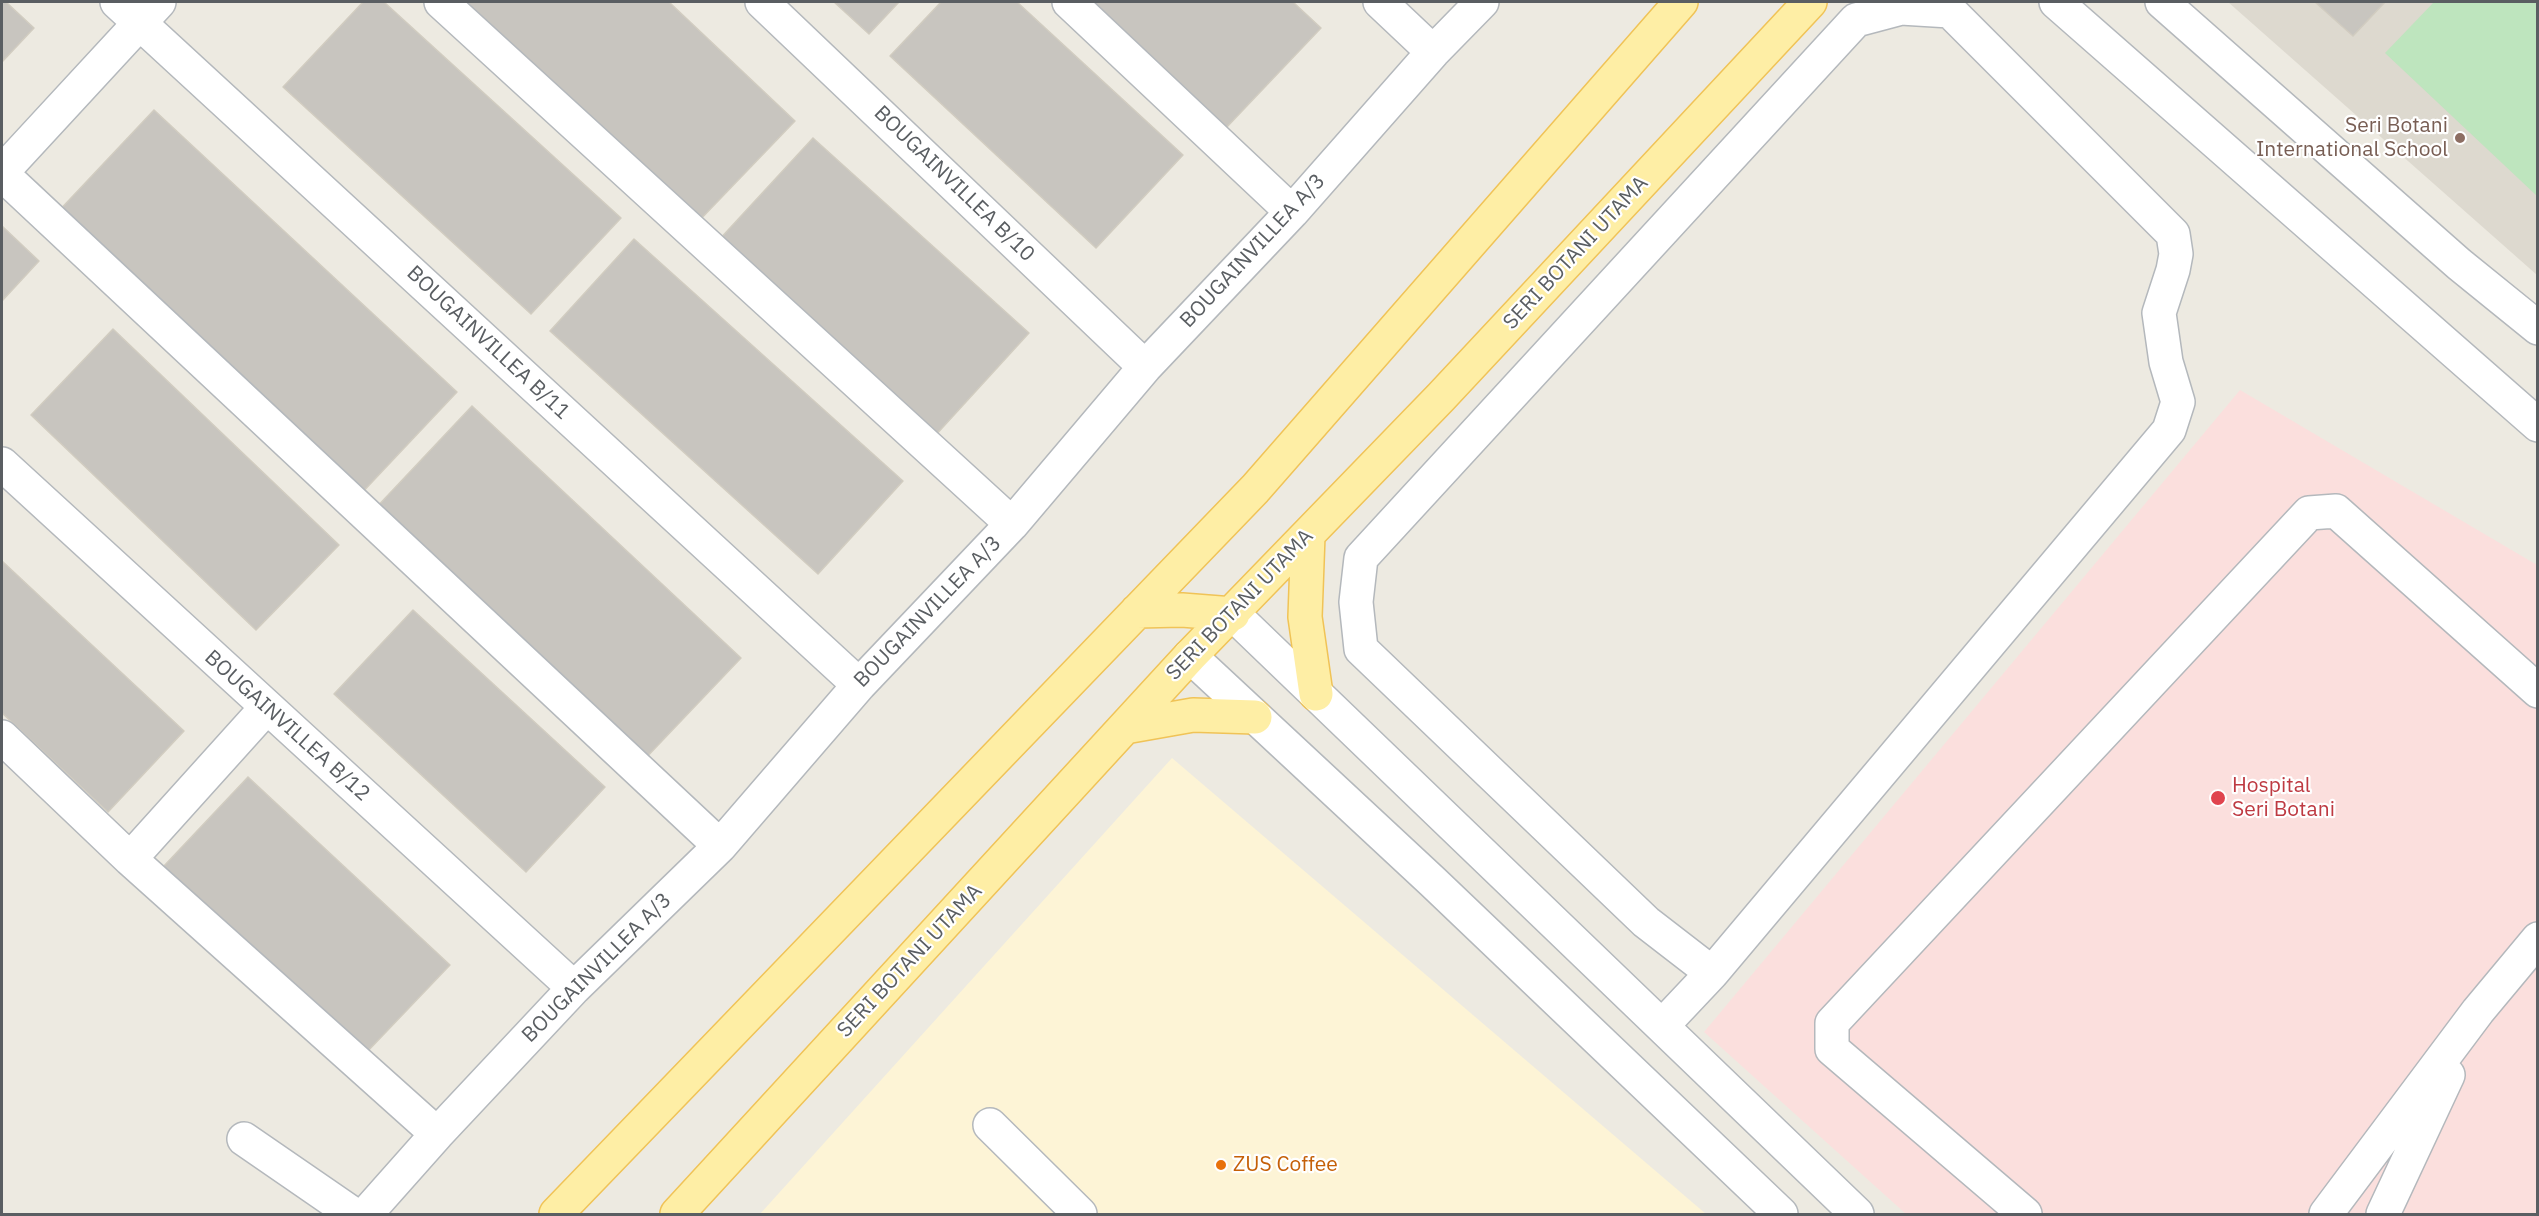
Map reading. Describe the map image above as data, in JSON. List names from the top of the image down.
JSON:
{
  "streets": {
    "main road": ["SERI BOTANI UTAMA"],
    "street": [
      "BOUGAINVILLEA B/10",
      "BOUGAINVILLEA A/3",
      "BOUGAINVILLEA B/11",
      "BOUGAINVILLEA B/12"
    ]
  },
  "crossings": [
    ["BOUGAINVILLEA B/10", "BOUGAINVILLEA A/3"],
    ["BOUGAINVILLEA A/3", "BOUGAINVILLEA B/11"],
    ["BOUGAINVILLEA A/3", "BOUGAINVILLEA B/12"]
  ],
  "places": ["Seri Botani International School", "Hospital Seri Botani", "ZUS Coffee"]
}
